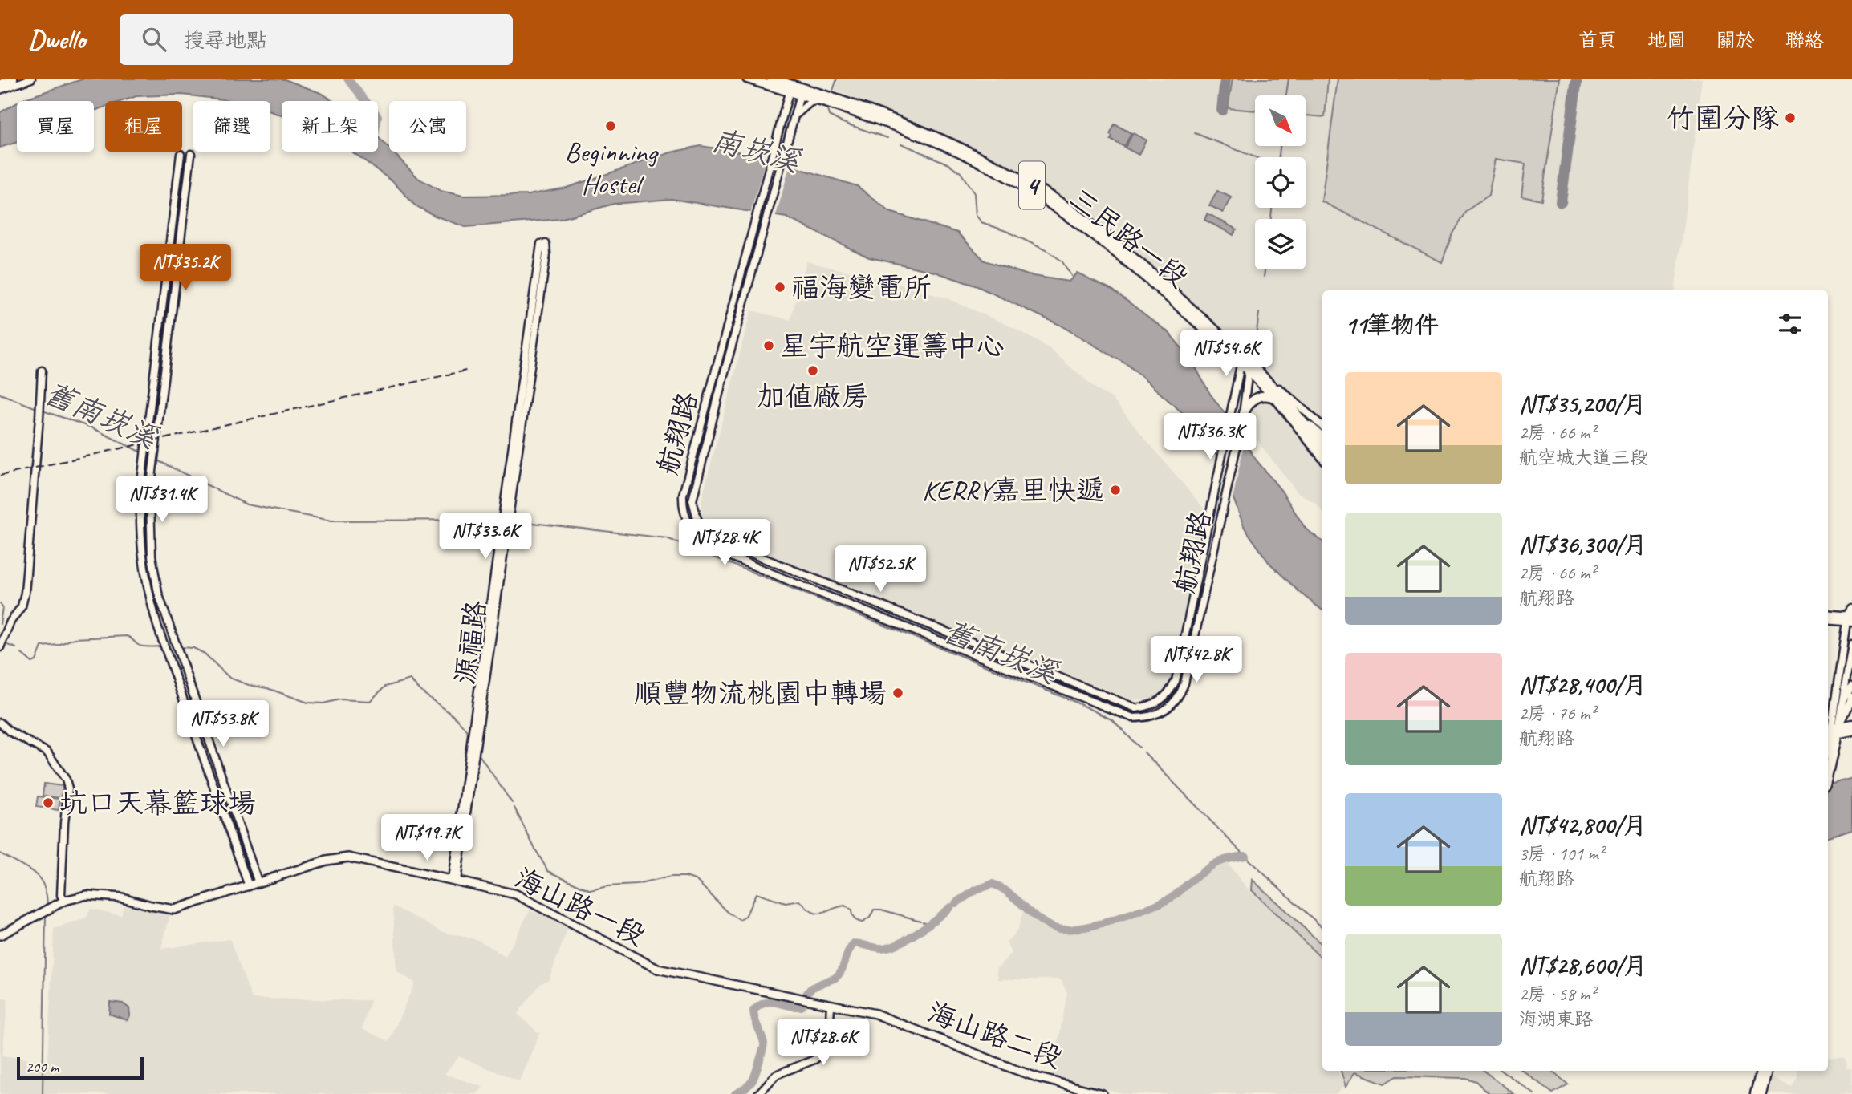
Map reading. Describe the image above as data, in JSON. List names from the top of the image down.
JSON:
{
  "streets": {
    "main road": [
      "4",
      "三民路一段",
      "海山路一段",
      "海山路二段"
    ],
    "street": ["航翔路", "源福路"]
  },
  "crossings": [
    ["三民路一段", "航翔路"],
    ["源福路", "海山路一段"],
    ["海山路一段", "海山路二段"]
  ],
  "water": ["南崁溪", "舊南崁溪"],
  "places": [
    "竹圍分隊",
    "Beginning Hostel",
    "福海變電所",
    "星宇航空運籌中心",
    "加值廠房",
    "KERRY嘉里快遞",
    "順豐物流桃園中轉場",
    "坑口天幕籃球場"
  ],
  "scale_bar": "200 m",
  "north": "bottom right",
  "page": {
    "header": "Dwello",
    "search": "搜尋地點",
    "nav": [
      "首頁",
      "地圖",
      "關於",
      "聯絡"
    ],
    "chip": [
      "買屋",
      "租屋",
      "篩選",
      "新上架",
      "公寓"
    ],
    "price": [
      "NT$35.2K",
      "NT$54.6K",
      "NT$36.3K",
      "NT$31.4K",
      "NT$33.6K",
      "NT$28.4K",
      "NT$52.5K",
      "NT$42.8K",
      "NT$53.8K",
      "NT$19.7K",
      "NT$28.6K"
    ],
    "heading": "11筆物件",
    "list": [
      {
        "name": "NT$35,200/月",
        "note": "2房 · 66 m² · 航空城大道三段"
      },
      {
        "name": "NT$36,300/月",
        "note": "2房 · 66 m² · 航翔路"
      },
      {
        "name": "NT$28,400/月",
        "note": "2房 · 76 m² · 航翔路"
      },
      {
        "name": "NT$42,800/月",
        "note": "3房 · 101 m² · 航翔路"
      },
      {
        "name": "NT$28,600/月",
        "note": "2房 · 58 m² · 海湖東路"
      }
    ],
    "scale": "200 m"
  }
}
